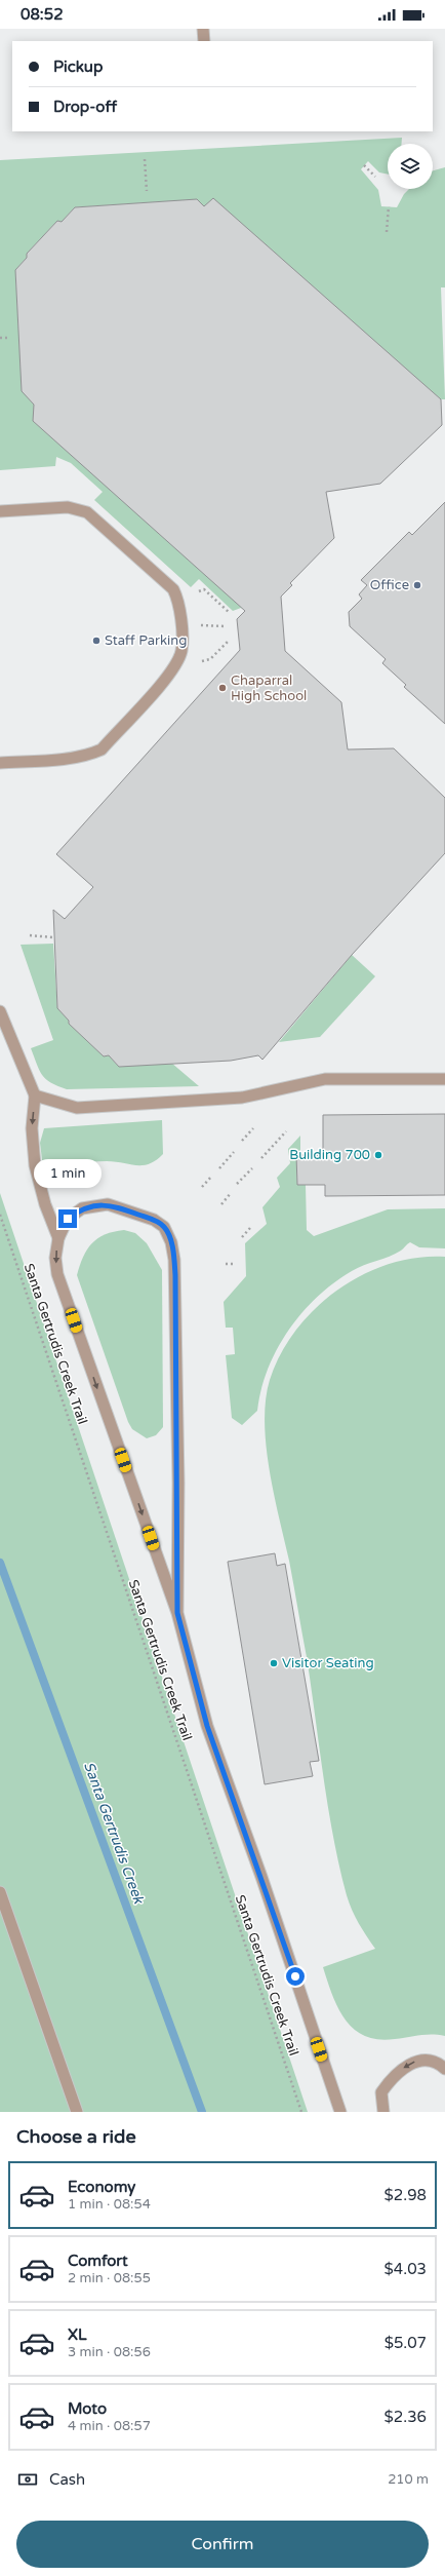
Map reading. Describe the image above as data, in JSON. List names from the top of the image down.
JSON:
{
  "streets": {
    "path": ["Santa Gertrudis Creek Trail"]
  },
  "water": ["Santa Gertrudis Creek"],
  "places": [
    "Office",
    "Staff Parking",
    "Chaparral High School",
    "Building 700",
    "Visitor Seating"
  ],
  "page": {
    "status": "08:52",
    "banner": ["Pickup", "Drop-off"],
    "bubble": "1 min",
    "heading": "Choose a ride",
    "list": [
      {
        "name": "Economy",
        "note": "1 min · 08:54",
        "value": "$2.98"
      },
      {
        "name": "Comfort",
        "note": "2 min · 08:55",
        "value": "$4.03"
      },
      {
        "name": "XL",
        "note": "3 min · 08:56",
        "value": "$5.07"
      },
      {
        "name": "Moto",
        "note": "4 min · 08:57",
        "value": "$2.36"
      }
    ],
    "pay": ["Cash", "210 m"],
    "buttons": "Confirm"
  }
}
